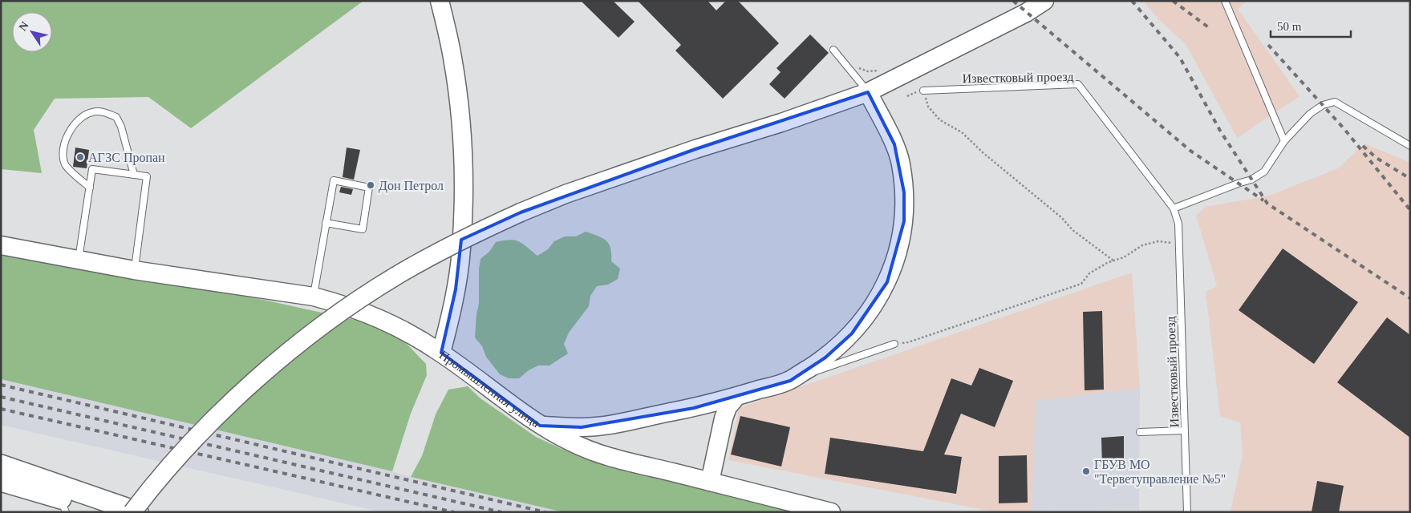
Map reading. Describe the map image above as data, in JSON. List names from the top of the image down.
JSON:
{
  "streets": {
    "street": ["Промышленная улица"],
    "lane": ["Известковый проезд"]
  },
  "places": ["АГЗС Пропан", "Дон Петрол", "ГБУВ МО \"Терветуправление №5\""],
  "scale_bar": "50 m",
  "north": "top left"
}
